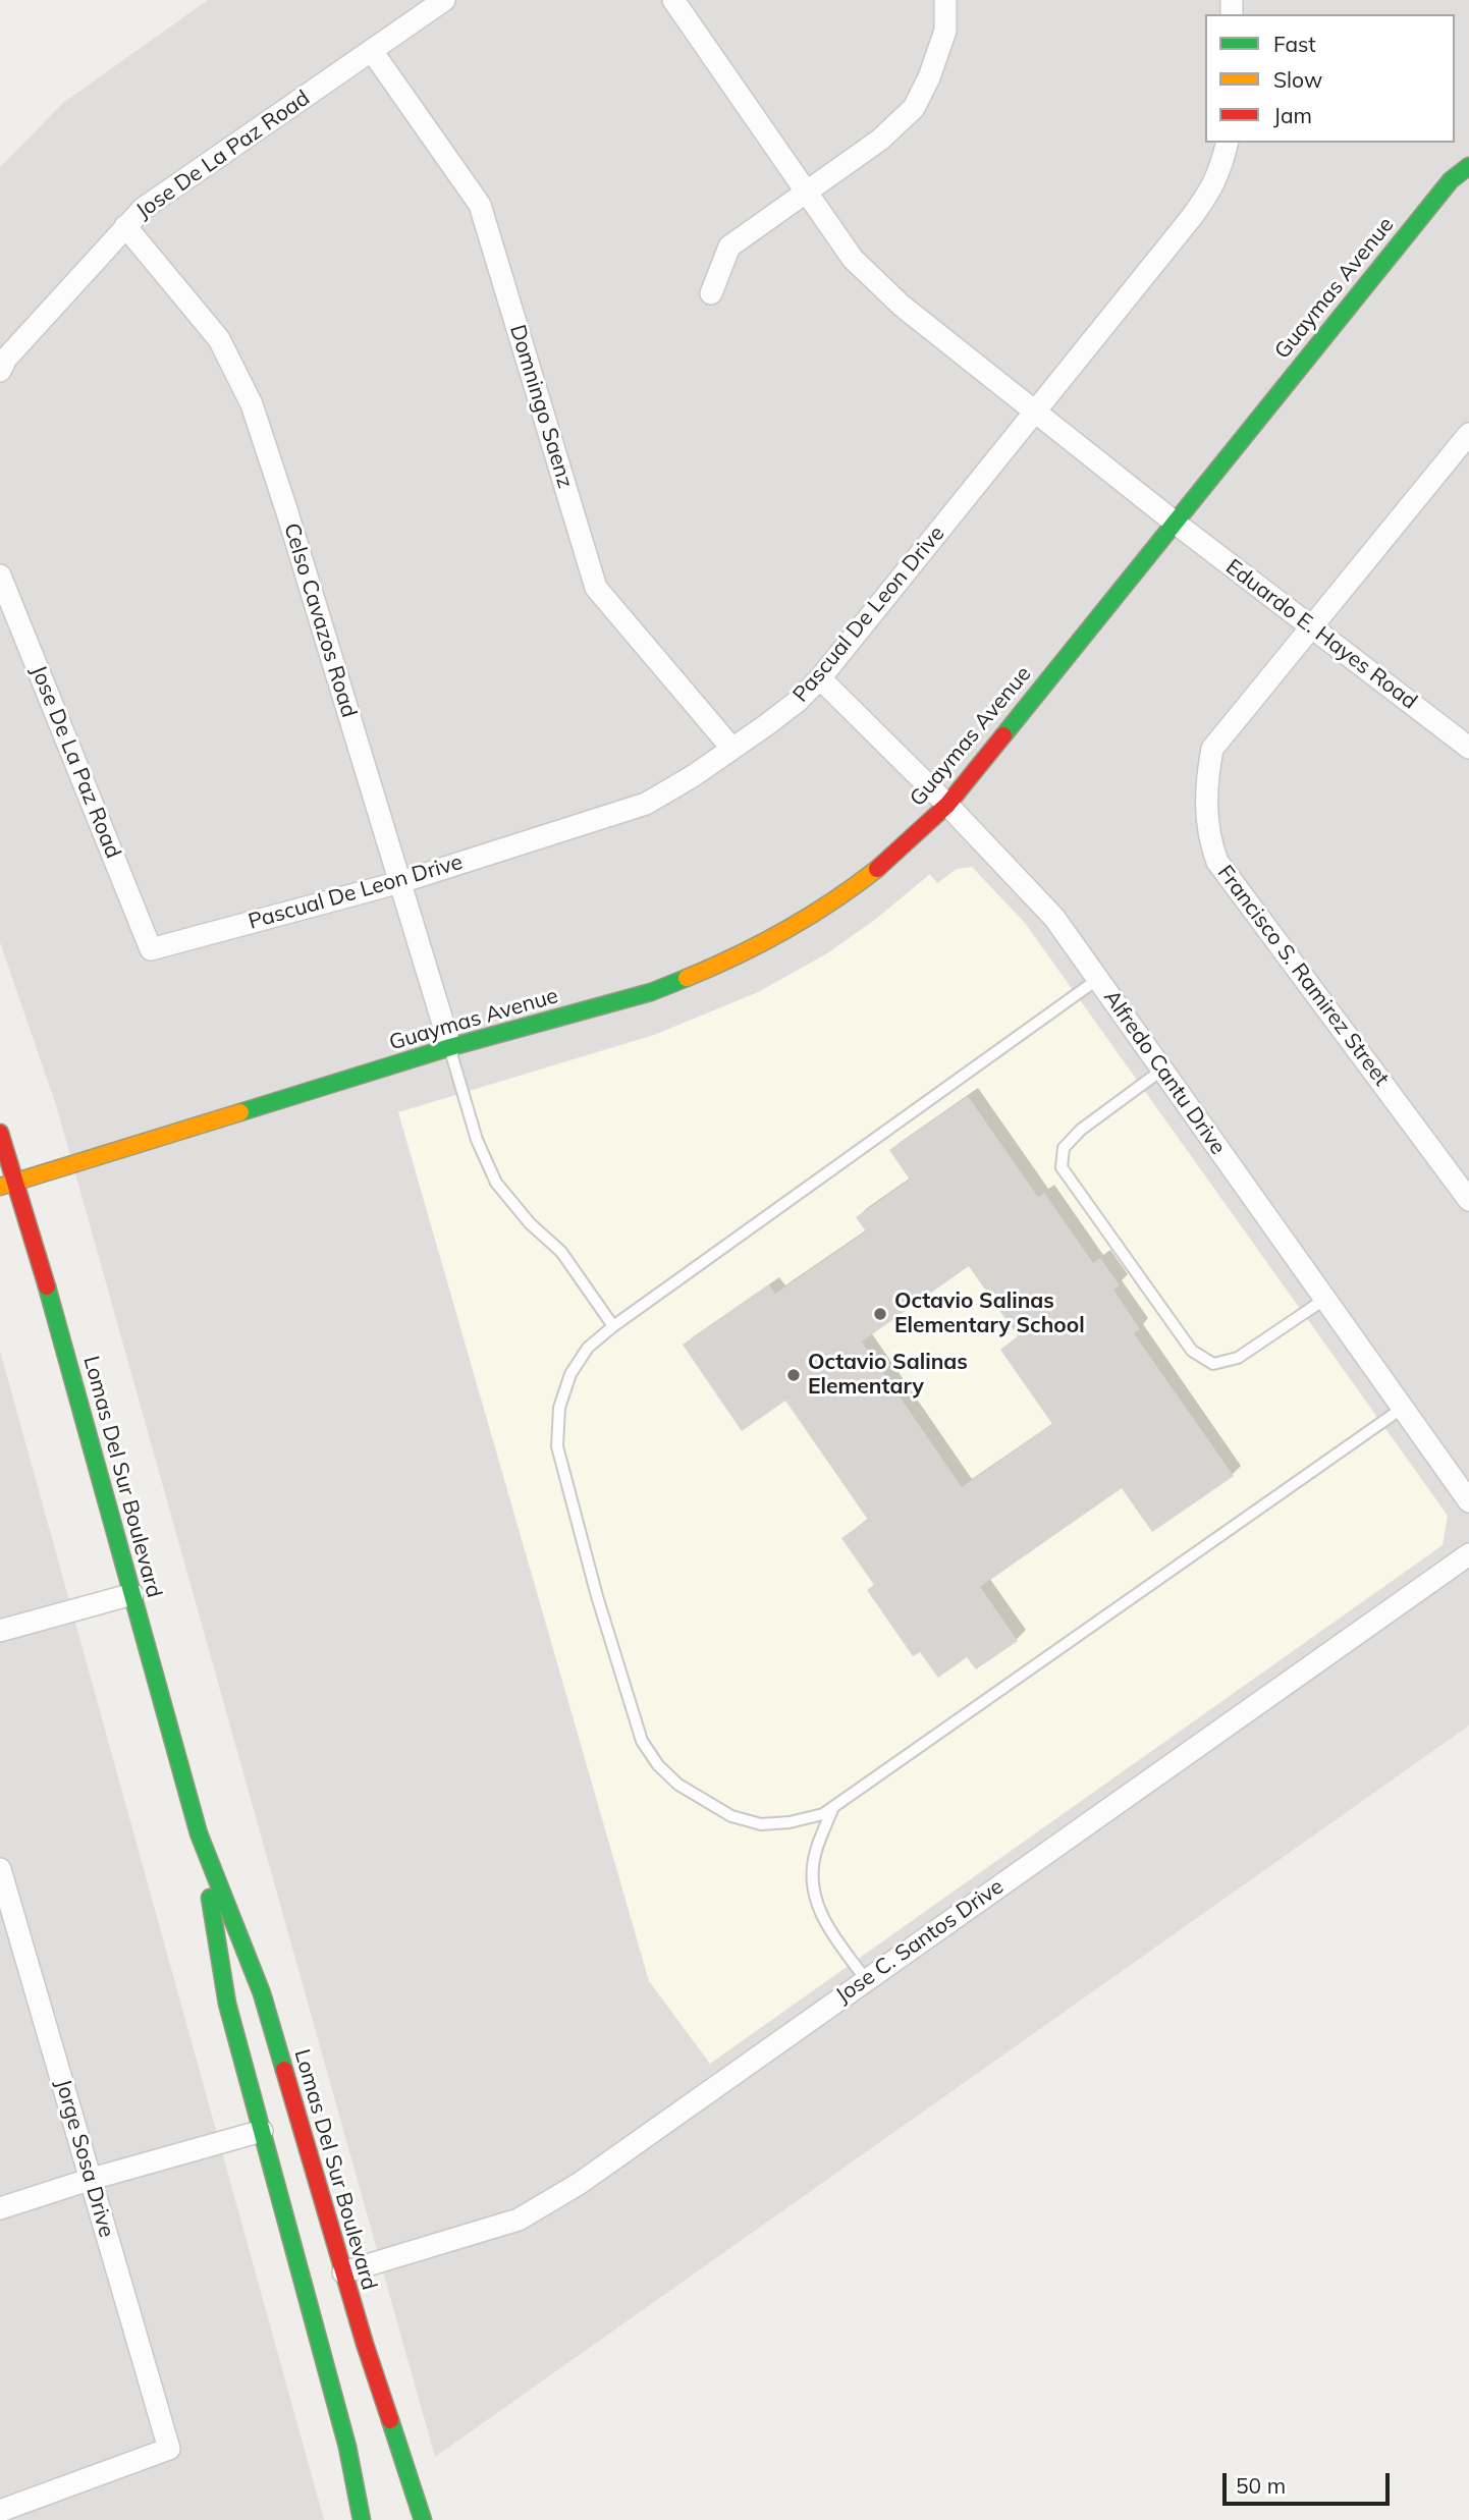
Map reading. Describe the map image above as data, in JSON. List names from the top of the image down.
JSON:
{
  "streets": {
    "main road": ["Guaymas Avenue", "Lomas Del Sur Boulevard"],
    "street": [
      "Jose De La Paz Road",
      "Domningo Saenz",
      "Pascual De Leon Drive",
      "Celso Cavazos Road",
      "Eduardo E. Hayes Road",
      "Francisco S. Ramirez Street",
      "Alfredo Cantu Drive",
      "Jose C. Santos Drive",
      "Jorge Sosa Drive"
    ]
  },
  "crossings": [
    ["Jose De La Paz Road", "Domningo Saenz"],
    ["Jose De La Paz Road", "Pascual De Leon Drive"],
    ["Jose De La Paz Road", "Celso Cavazos Road"],
    ["Guaymas Avenue", "Celso Cavazos Road"],
    ["Guaymas Avenue", "Eduardo E. Hayes Road"],
    ["Guaymas Avenue", "Alfredo Cantu Drive"],
    ["Guaymas Avenue", "Lomas Del Sur Boulevard"],
    ["Domningo Saenz", "Pascual De Leon Drive"],
    ["Pascual De Leon Drive", "Celso Cavazos Road"],
    ["Pascual De Leon Drive", "Eduardo E. Hayes Road"],
    ["Pascual De Leon Drive", "Alfredo Cantu Drive"],
    ["Eduardo E. Hayes Road", "Francisco S. Ramirez Street"],
    ["Lomas Del Sur Boulevard", "Jose C. Santos Drive"]
  ],
  "places": ["Octavio Salinas Elementary School", "Octavio Salinas Elementary"],
  "legend": ["Fast", "Slow", "Jam"],
  "scale_bar": "50 m"
}
